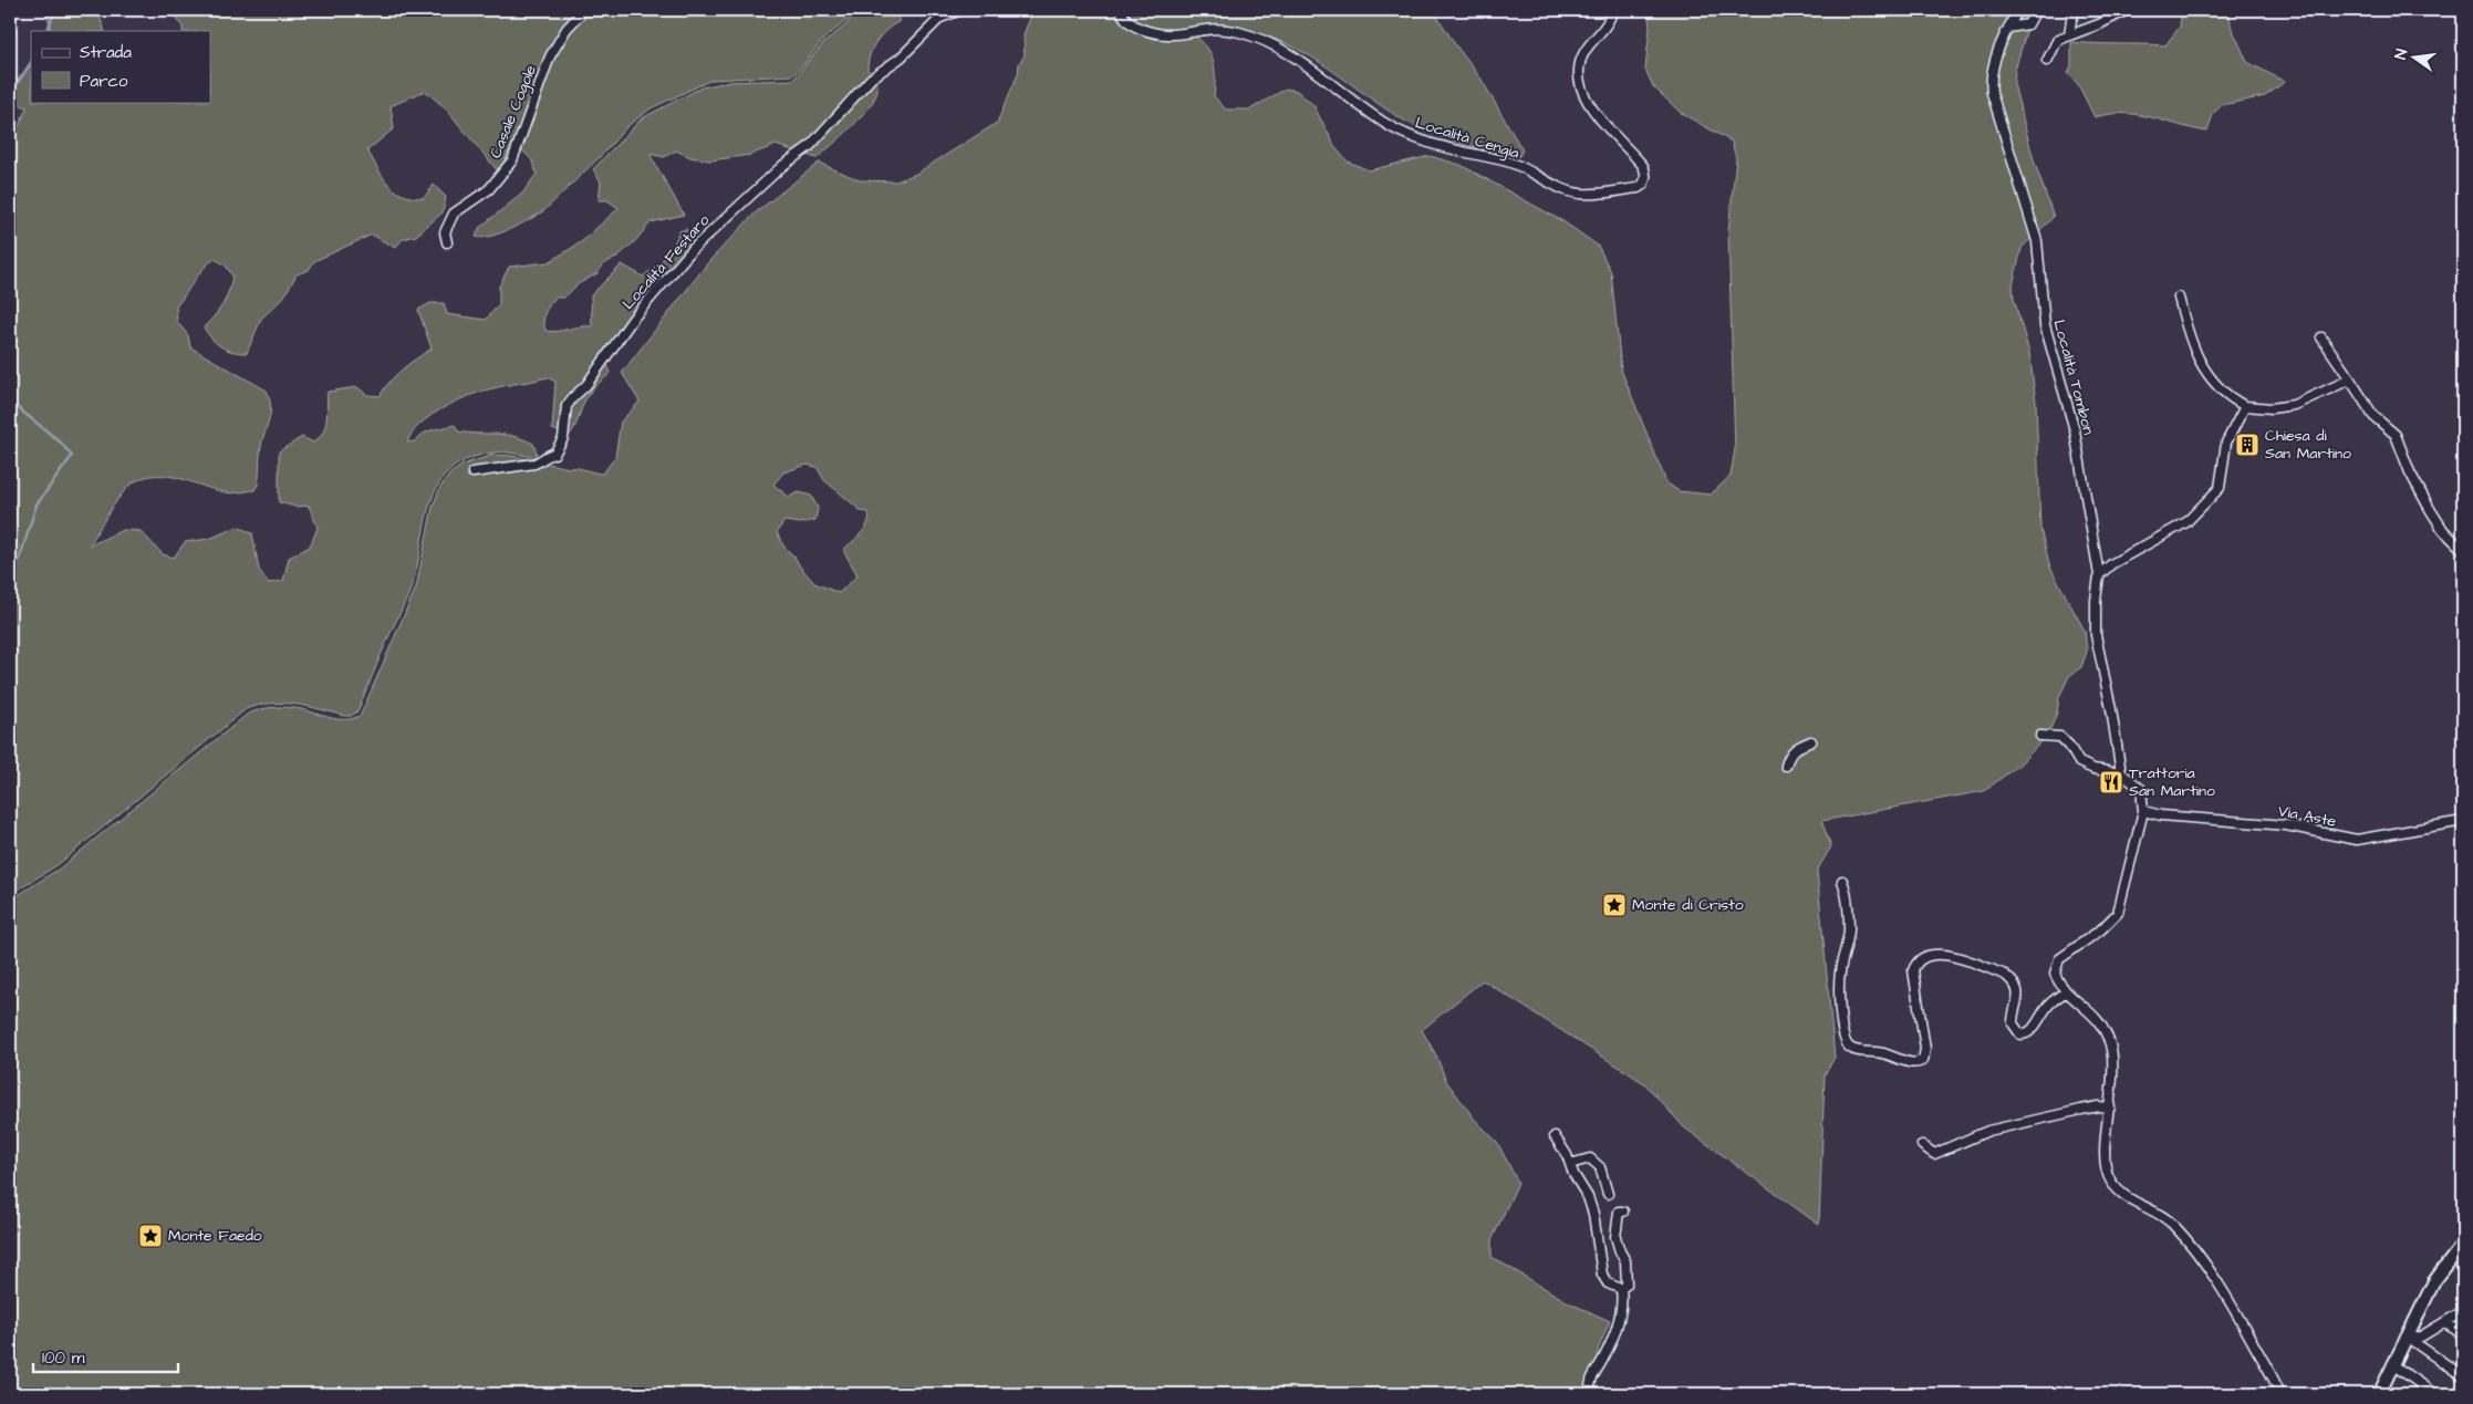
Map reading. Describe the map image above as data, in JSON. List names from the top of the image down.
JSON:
{
  "streets": {
    "street": [
      "Casale Cogole",
      "Località Cengia",
      "Località Festaro",
      "Località Tombon",
      "Via Aste"
    ]
  },
  "places": {
    "building": ["Chiesa di San Martino"],
    "restaurant": ["Trattoria San Martino"],
    "place": ["Monte di Cristo", "Monte Faedo"]
  },
  "legend": ["Strada", "Parco"],
  "scale_bar": "100 m",
  "north": "left"
}
